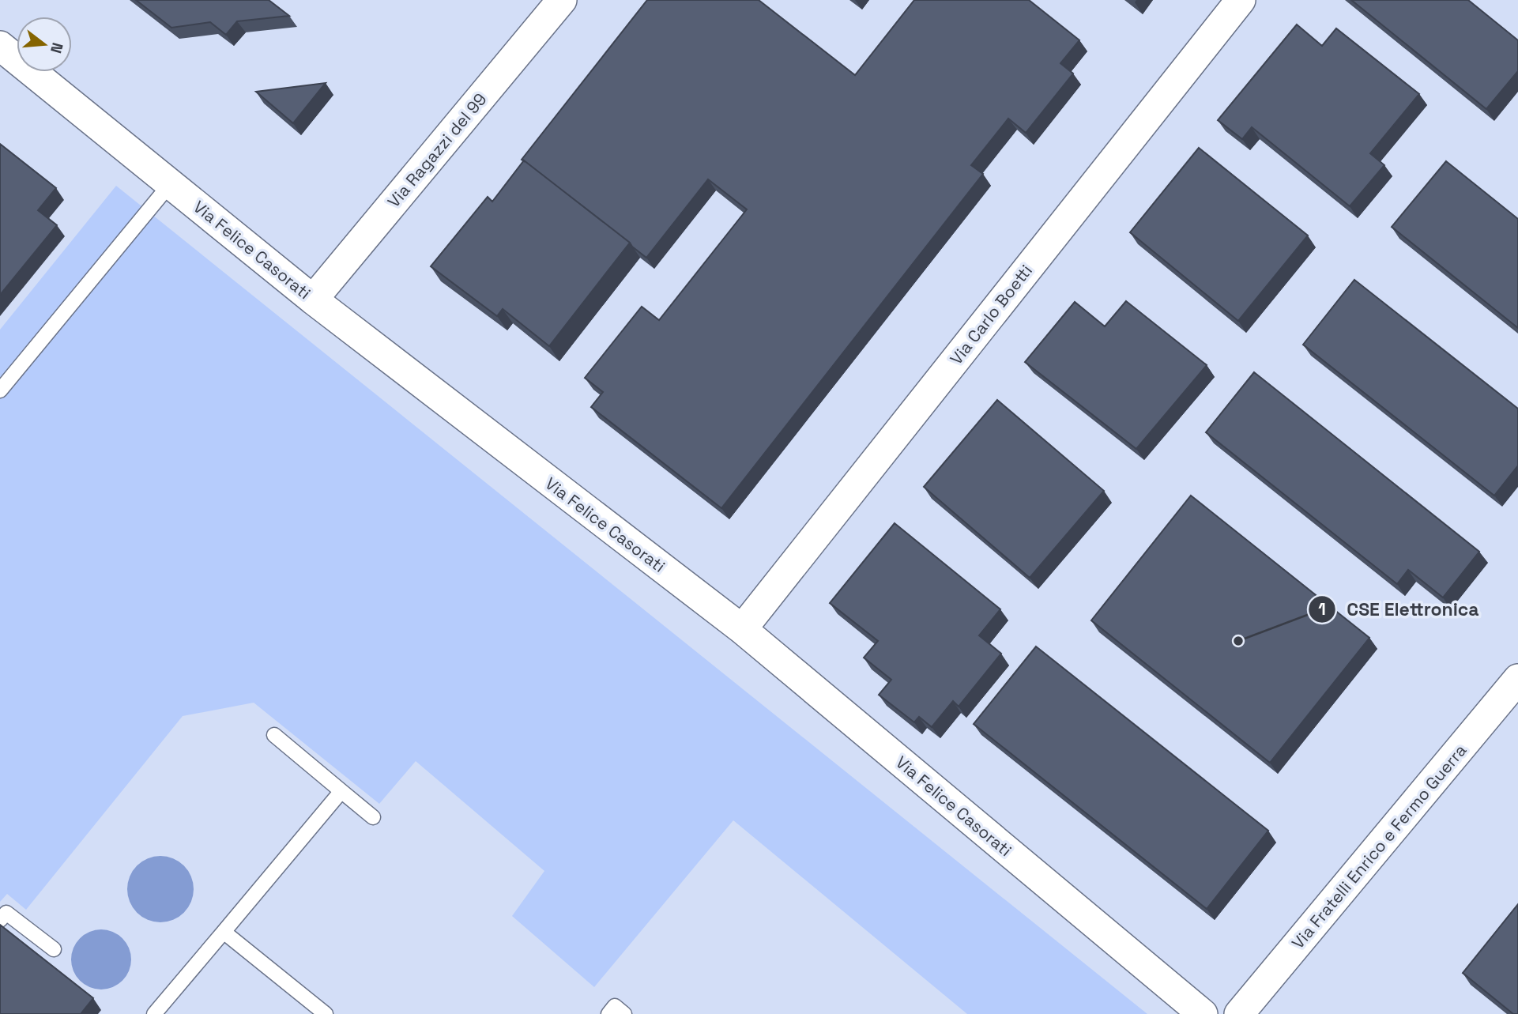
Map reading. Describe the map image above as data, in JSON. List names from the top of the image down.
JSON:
{
  "streets": {
    "street": [
      "Via Ragazzi del 99",
      "Via Felice Casorati",
      "Via Carlo Boetti",
      "Via Fratelli Enrico e Fermo Guerra"
    ]
  },
  "crossings": [
    ["Via Ragazzi del 99", "Via Felice Casorati"],
    ["Via Felice Casorati", "Via Carlo Boetti"]
  ],
  "places": ["CSE Elettronica"],
  "north": "right"
}
